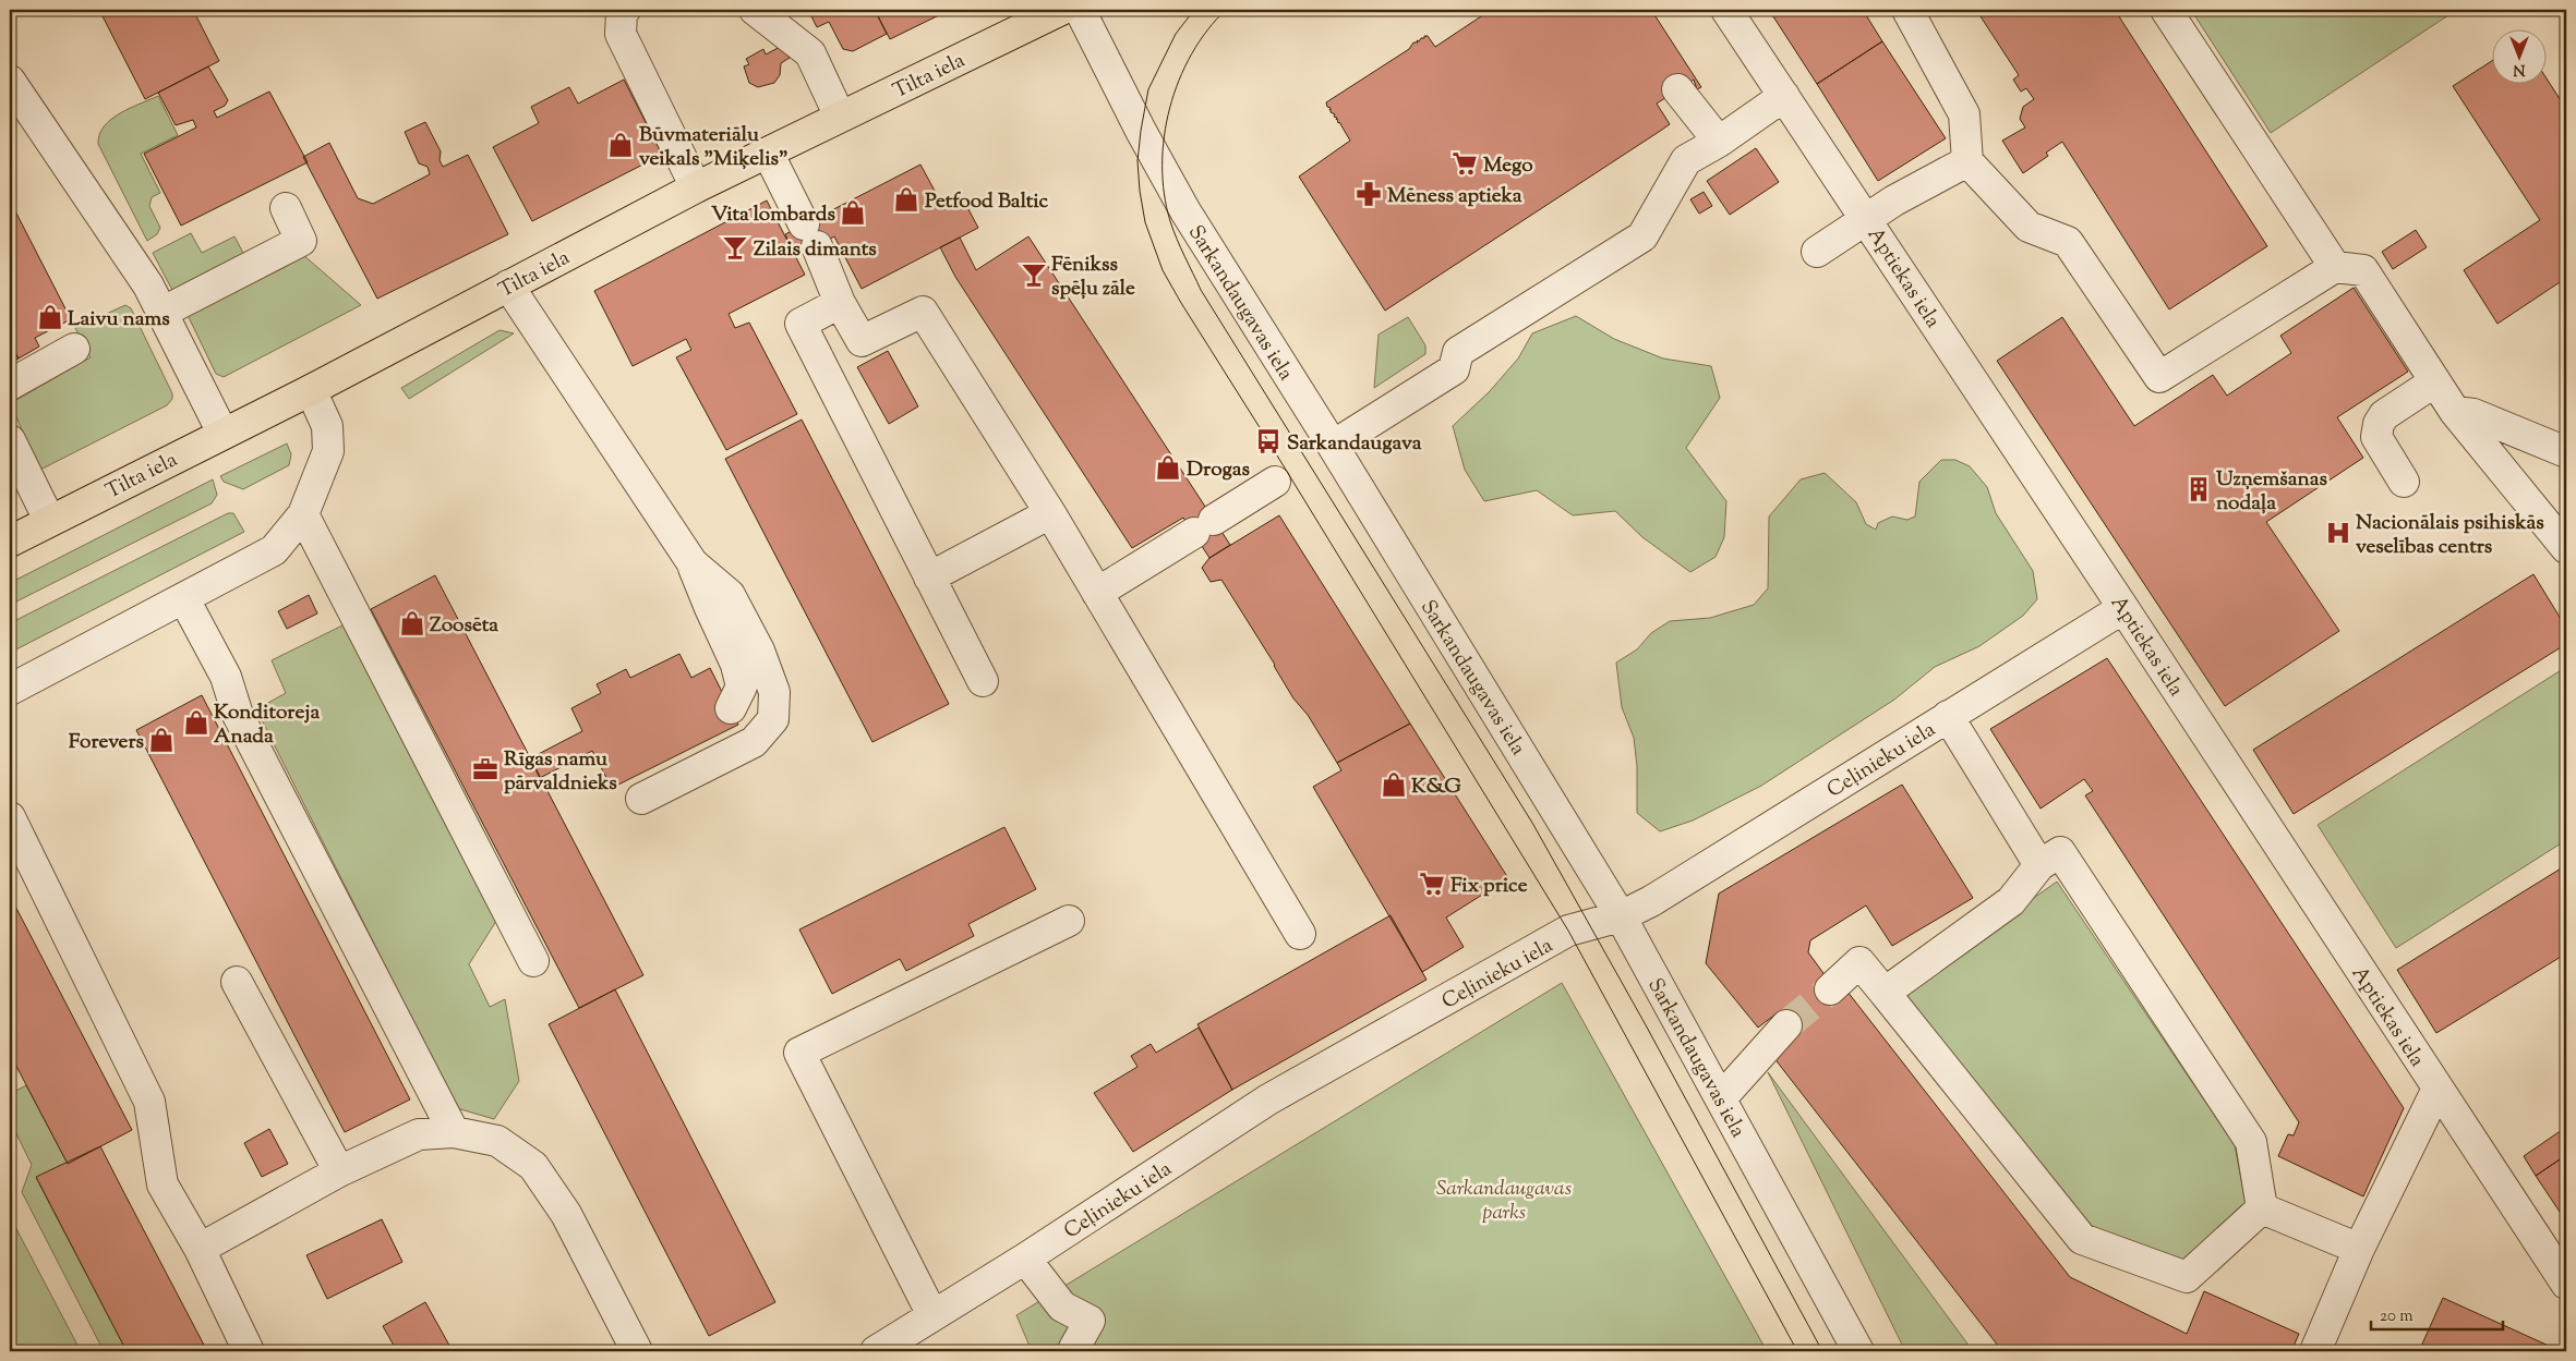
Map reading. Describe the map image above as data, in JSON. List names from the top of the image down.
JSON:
{
  "streets": {
    "main road": ["Tilta iela"],
    "street": ["Aptiekas iela", "Sarkandaugavas iela", "Ceļinieku iela"]
  },
  "crossings": [
    ["Aptiekas iela", "Ceļinieku iela"],
    ["Sarkandaugavas iela", "Ceļinieku iela"]
  ],
  "parks": ["Sarkandaugavas parks"],
  "places": {
    "shop": [
      "Būvmateriālu veikals \"Miķelis\"",
      "Petfood Baltic",
      "Vita lombards",
      "Laivu nams",
      "Drogas",
      "Zoosēta",
      "Konditoreja Anada",
      "Forevers",
      "K&G"
    ],
    "supermarket": ["Mego", "Fix price"],
    "pharmacy": ["Mēness aptieka"],
    "bar": ["Zilais dimants", "Fēnikss spēļu zāle"],
    "bus stop": ["Sarkandaugava"],
    "building": ["Uzņemšanas nodaļa"],
    "hospital": ["Nacionālais psihiskās veselības centrs"],
    "office": ["Rīgas namu pārvaldnieks"]
  },
  "scale_bar": "20 m",
  "north": "bottom"
}
